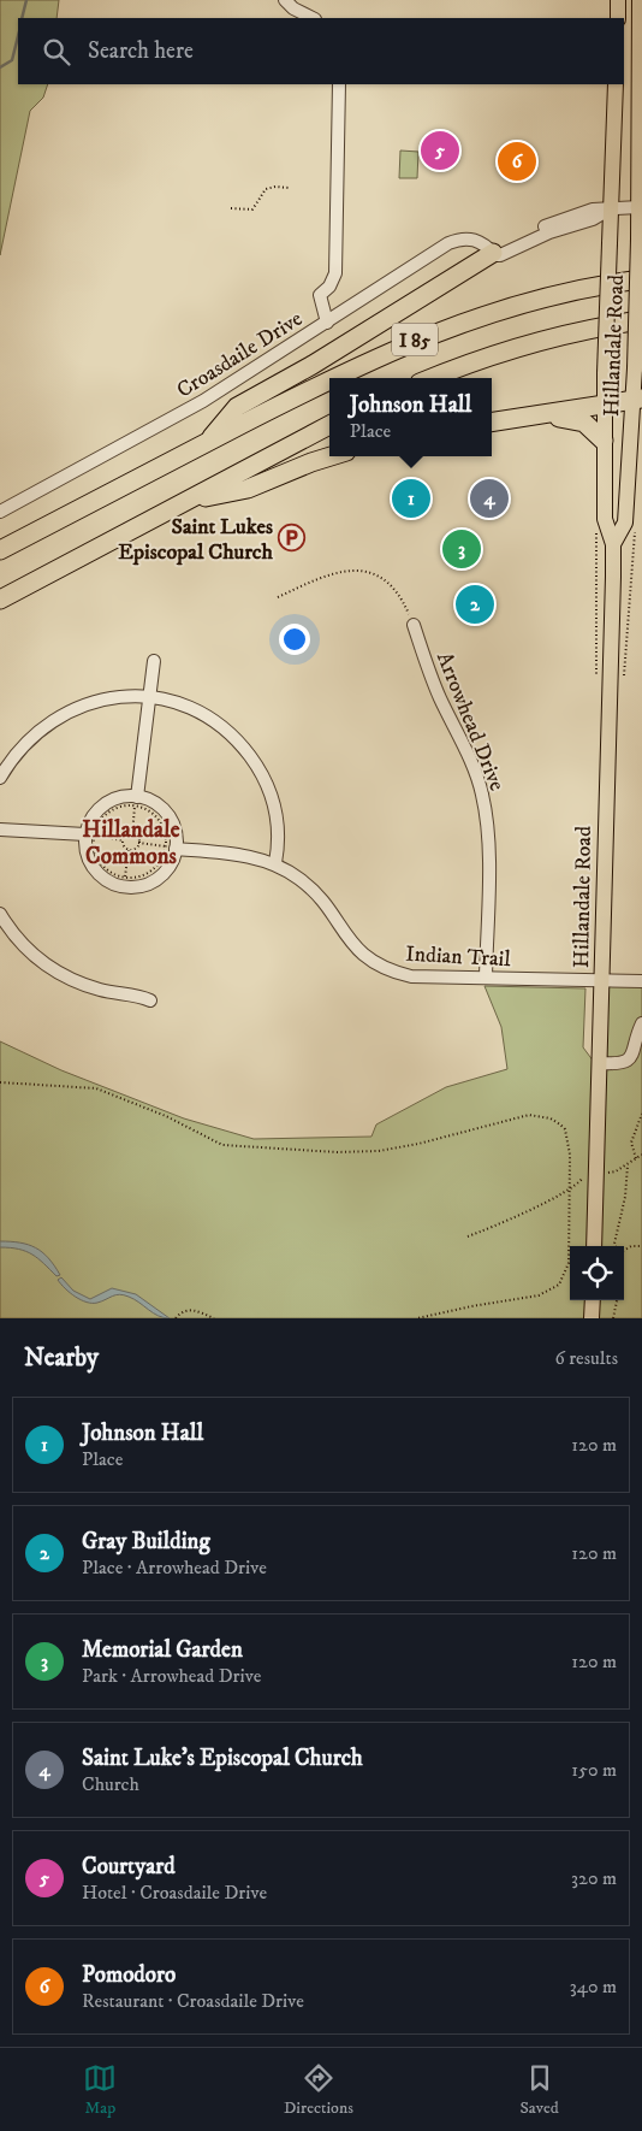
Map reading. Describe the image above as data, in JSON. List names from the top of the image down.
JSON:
{
  "streets": {
    "highway": ["I 85"],
    "main road": ["Hillandale Road"],
    "street": ["Croasdaile Drive", "Arrowhead Drive", "Indian Trail"]
  },
  "crossings": [
    ["Hillandale Road", "Indian Trail"],
    ["Arrowhead Drive", "Indian Trail"]
  ],
  "districts": ["Hillandale Commons"],
  "places": {
    "parking": ["Saint Lukes Episcopal Church"]
  },
  "page": {
    "search": "Search here",
    "pins": [
      "5",
      "6",
      "1",
      "4",
      "3",
      "2"
    ],
    "popup": ["Johnson Hall", "Place"],
    "heading": ["Nearby", "6 results"],
    "list": [
      {
        "mark": "1",
        "name": "Johnson Hall",
        "note": "Place",
        "value": "120 m"
      },
      {
        "mark": "2",
        "name": "Gray Building",
        "note": "Place · Arrowhead Drive",
        "value": "120 m"
      },
      {
        "mark": "3",
        "name": "Memorial Garden",
        "note": "Park · Arrowhead Drive",
        "value": "120 m"
      },
      {
        "mark": "4",
        "name": "Saint Luke's Episcopal Church",
        "note": "Church",
        "value": "150 m"
      },
      {
        "mark": "5",
        "name": "Courtyard",
        "note": "Hotel · Croasdaile Drive",
        "value": "320 m"
      },
      {
        "mark": "6",
        "name": "Pomodoro",
        "note": "Restaurant · Croasdaile Drive",
        "value": "340 m"
      }
    ],
    "nav": ["Map", "Directions", "Saved"]
  }
}
